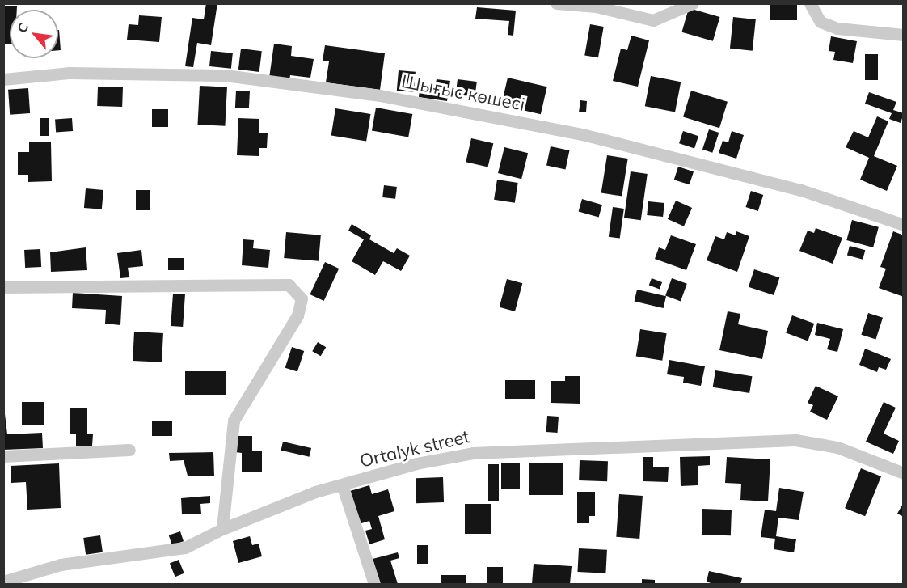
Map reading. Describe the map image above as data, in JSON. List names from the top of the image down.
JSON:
{
  "streets": {
    "street": ["Шығыс көшесі", "Ortalyk street"]
  },
  "north": "top left"
}
